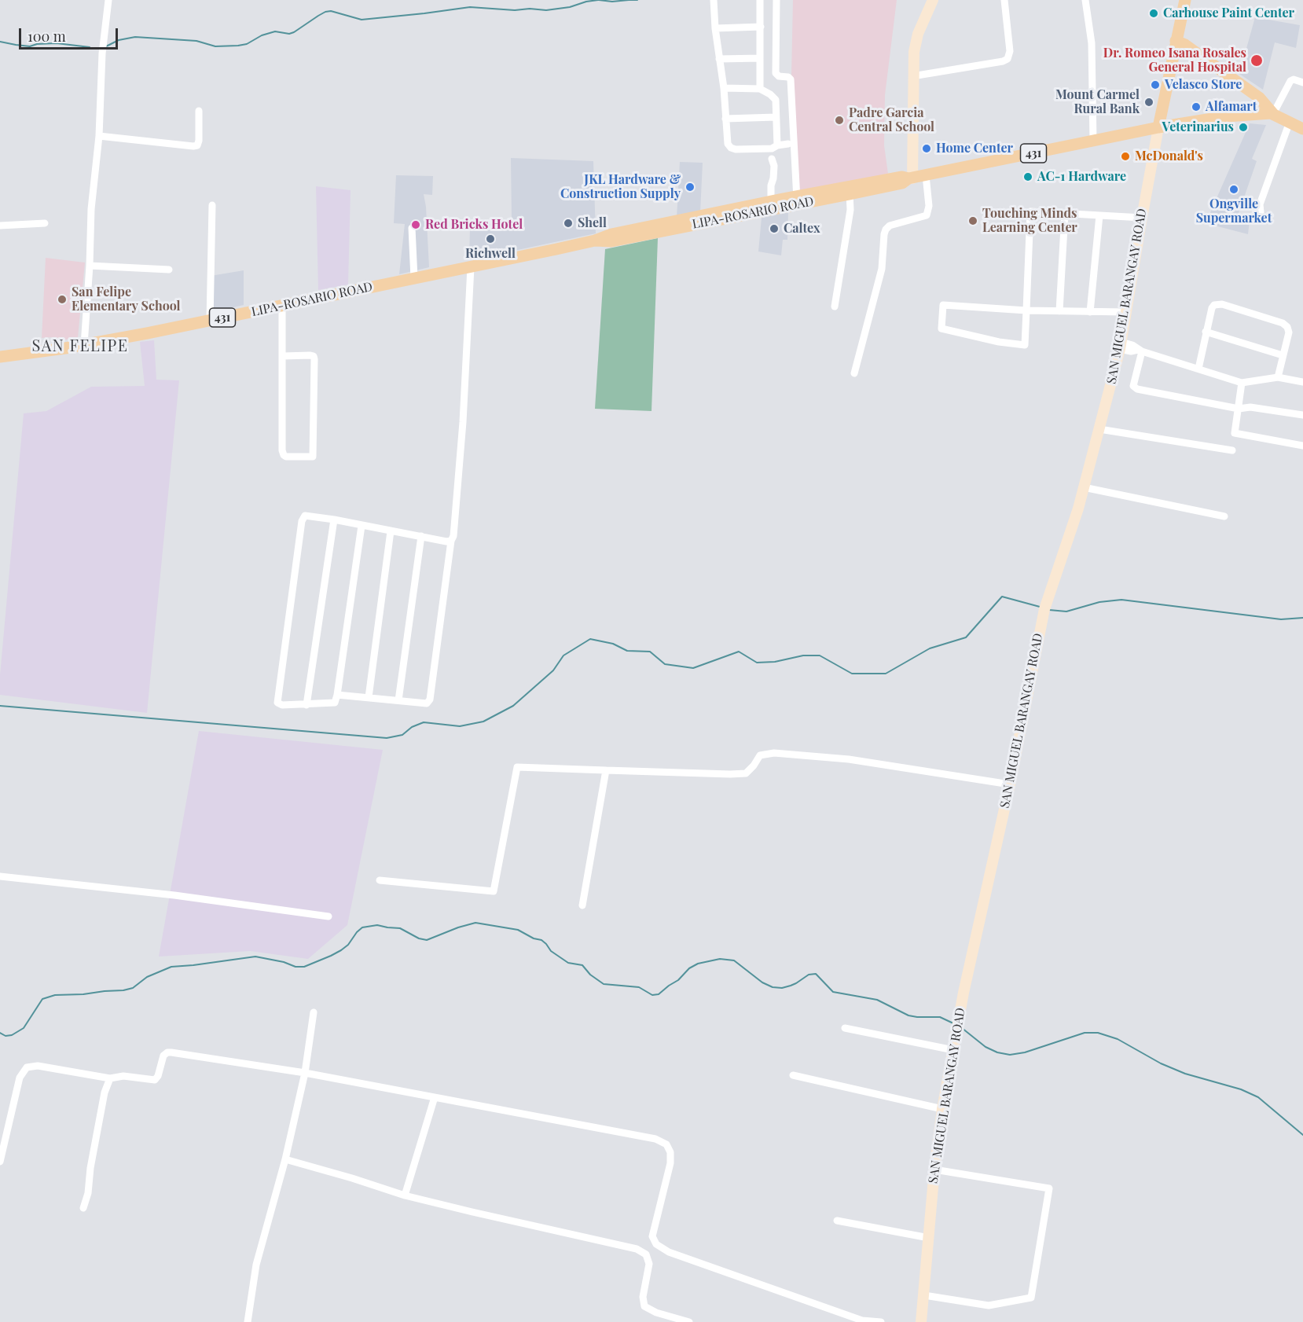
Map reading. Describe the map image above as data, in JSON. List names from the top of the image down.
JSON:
{
  "streets": {
    "main road": ["431", "LIPA-ROSARIO ROAD"],
    "street": ["SAN MIGUEL BARANGAY ROAD"]
  },
  "crossings": [
    ["LIPA-ROSARIO ROAD", "SAN MIGUEL BARANGAY ROAD"]
  ],
  "districts": ["SAN FELIPE"],
  "places": [
    "Carhouse Paint Center",
    "Dr. Romeo Isana Rosales General Hospital",
    "Velasco Store",
    "Mount Carmel Rural Bank",
    "Alfamart",
    "Padre Garcia Central School",
    "Veterinarius",
    "Home Center",
    "McDonald's",
    "AC-1 Hardware",
    "JKL Hardware & Construction Supply",
    "Ongville Supermarket",
    "Touching Minds Learning Center",
    "Shell",
    "Red Bricks Hotel",
    "Caltex",
    "Richwell",
    "San Felipe Elementary School"
  ],
  "scale_bar": "100 m"
}
